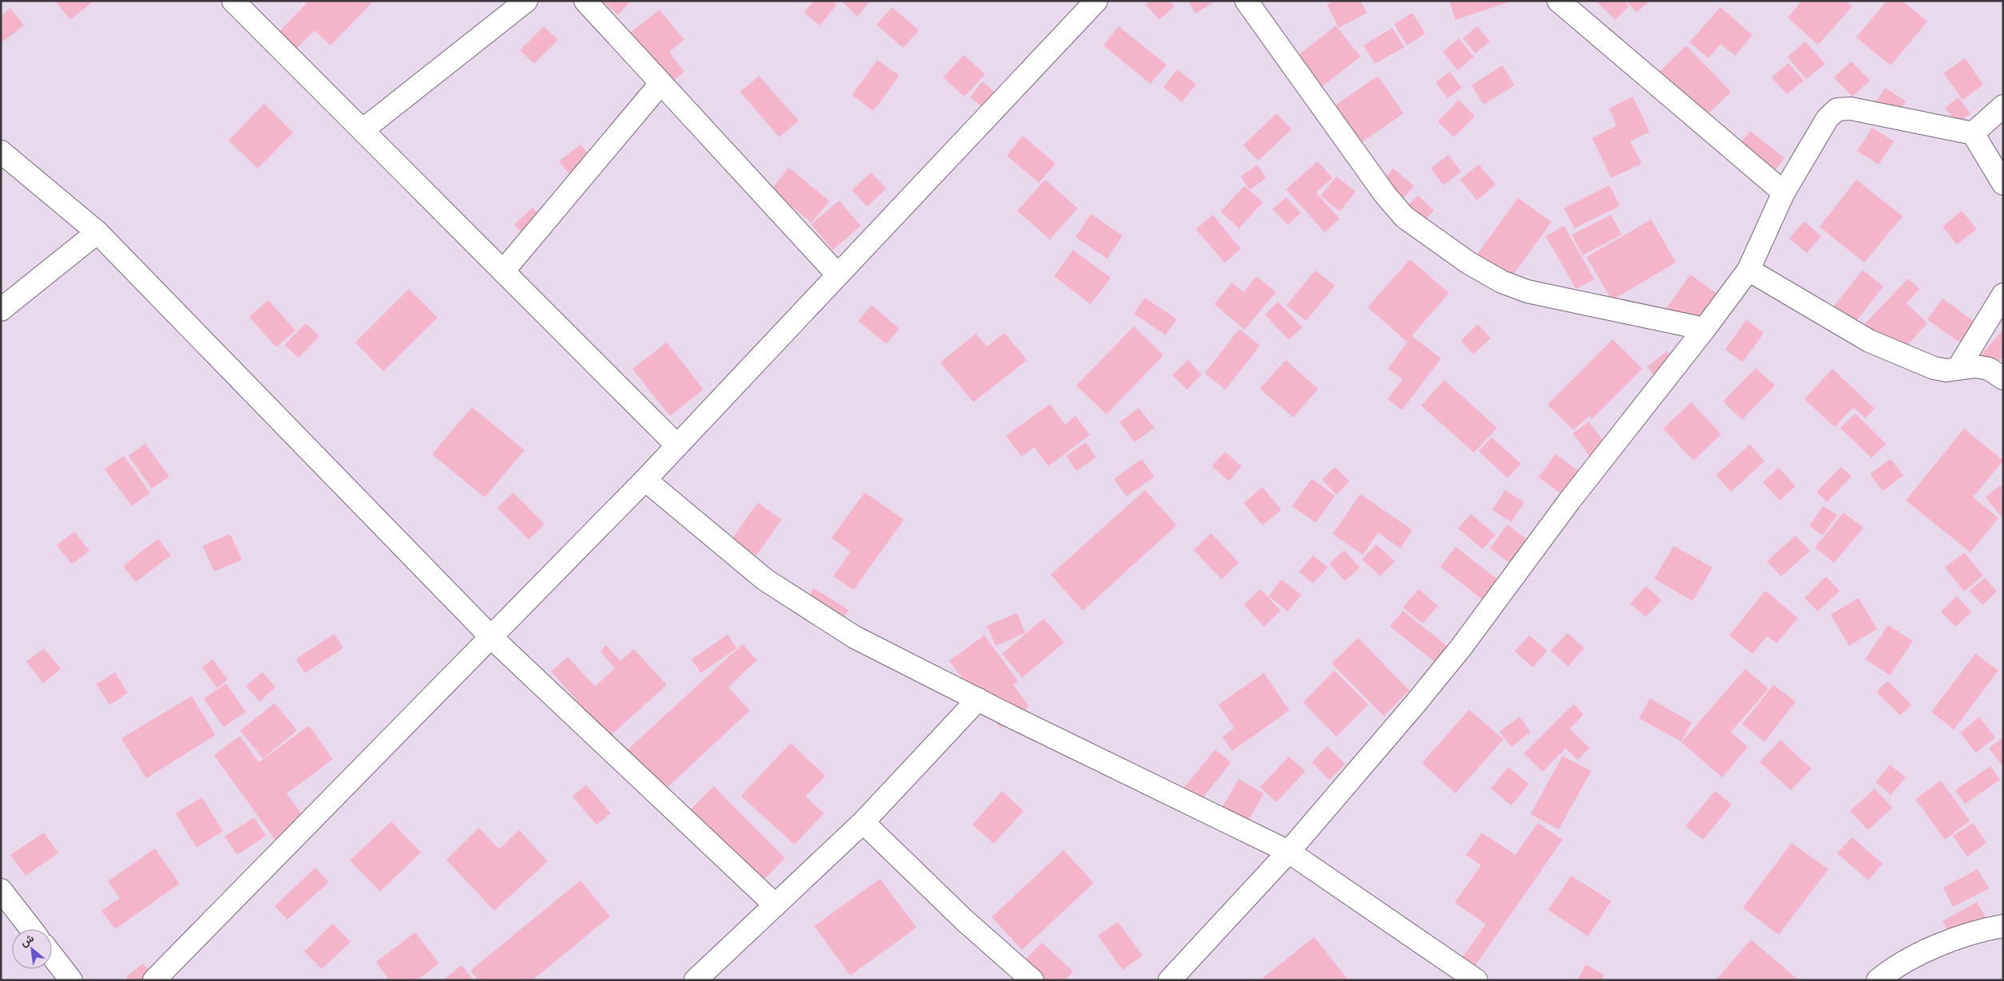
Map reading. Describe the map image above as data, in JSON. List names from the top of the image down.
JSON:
{
  "north": "top left"
}
